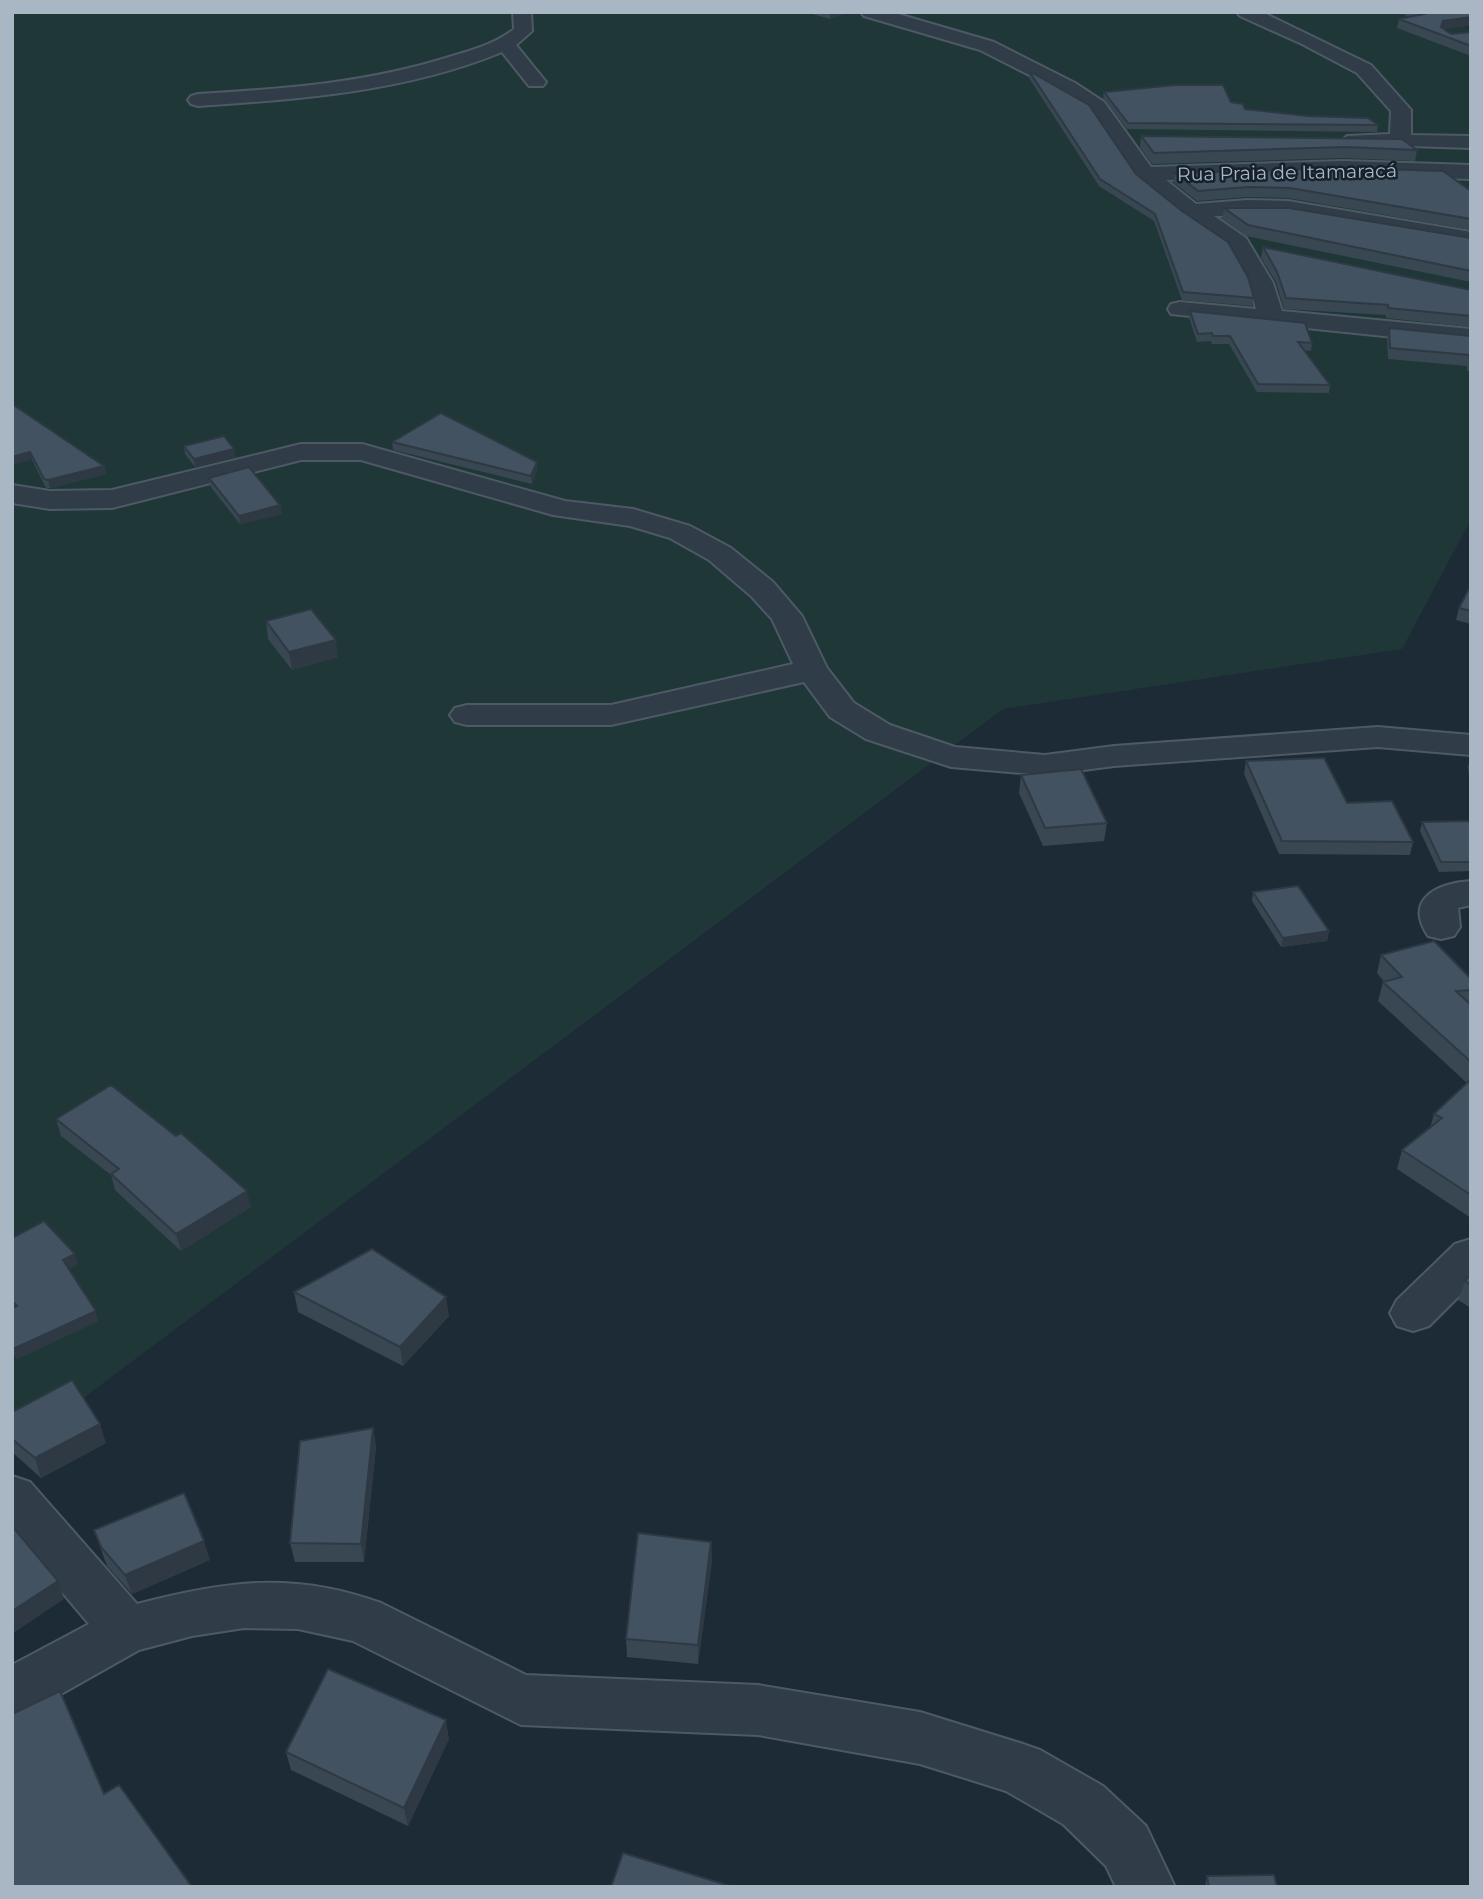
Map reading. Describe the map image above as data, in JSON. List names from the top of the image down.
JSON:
{
  "streets": {
    "street": ["Rua Praia de Itamaracá"]
  }
}
